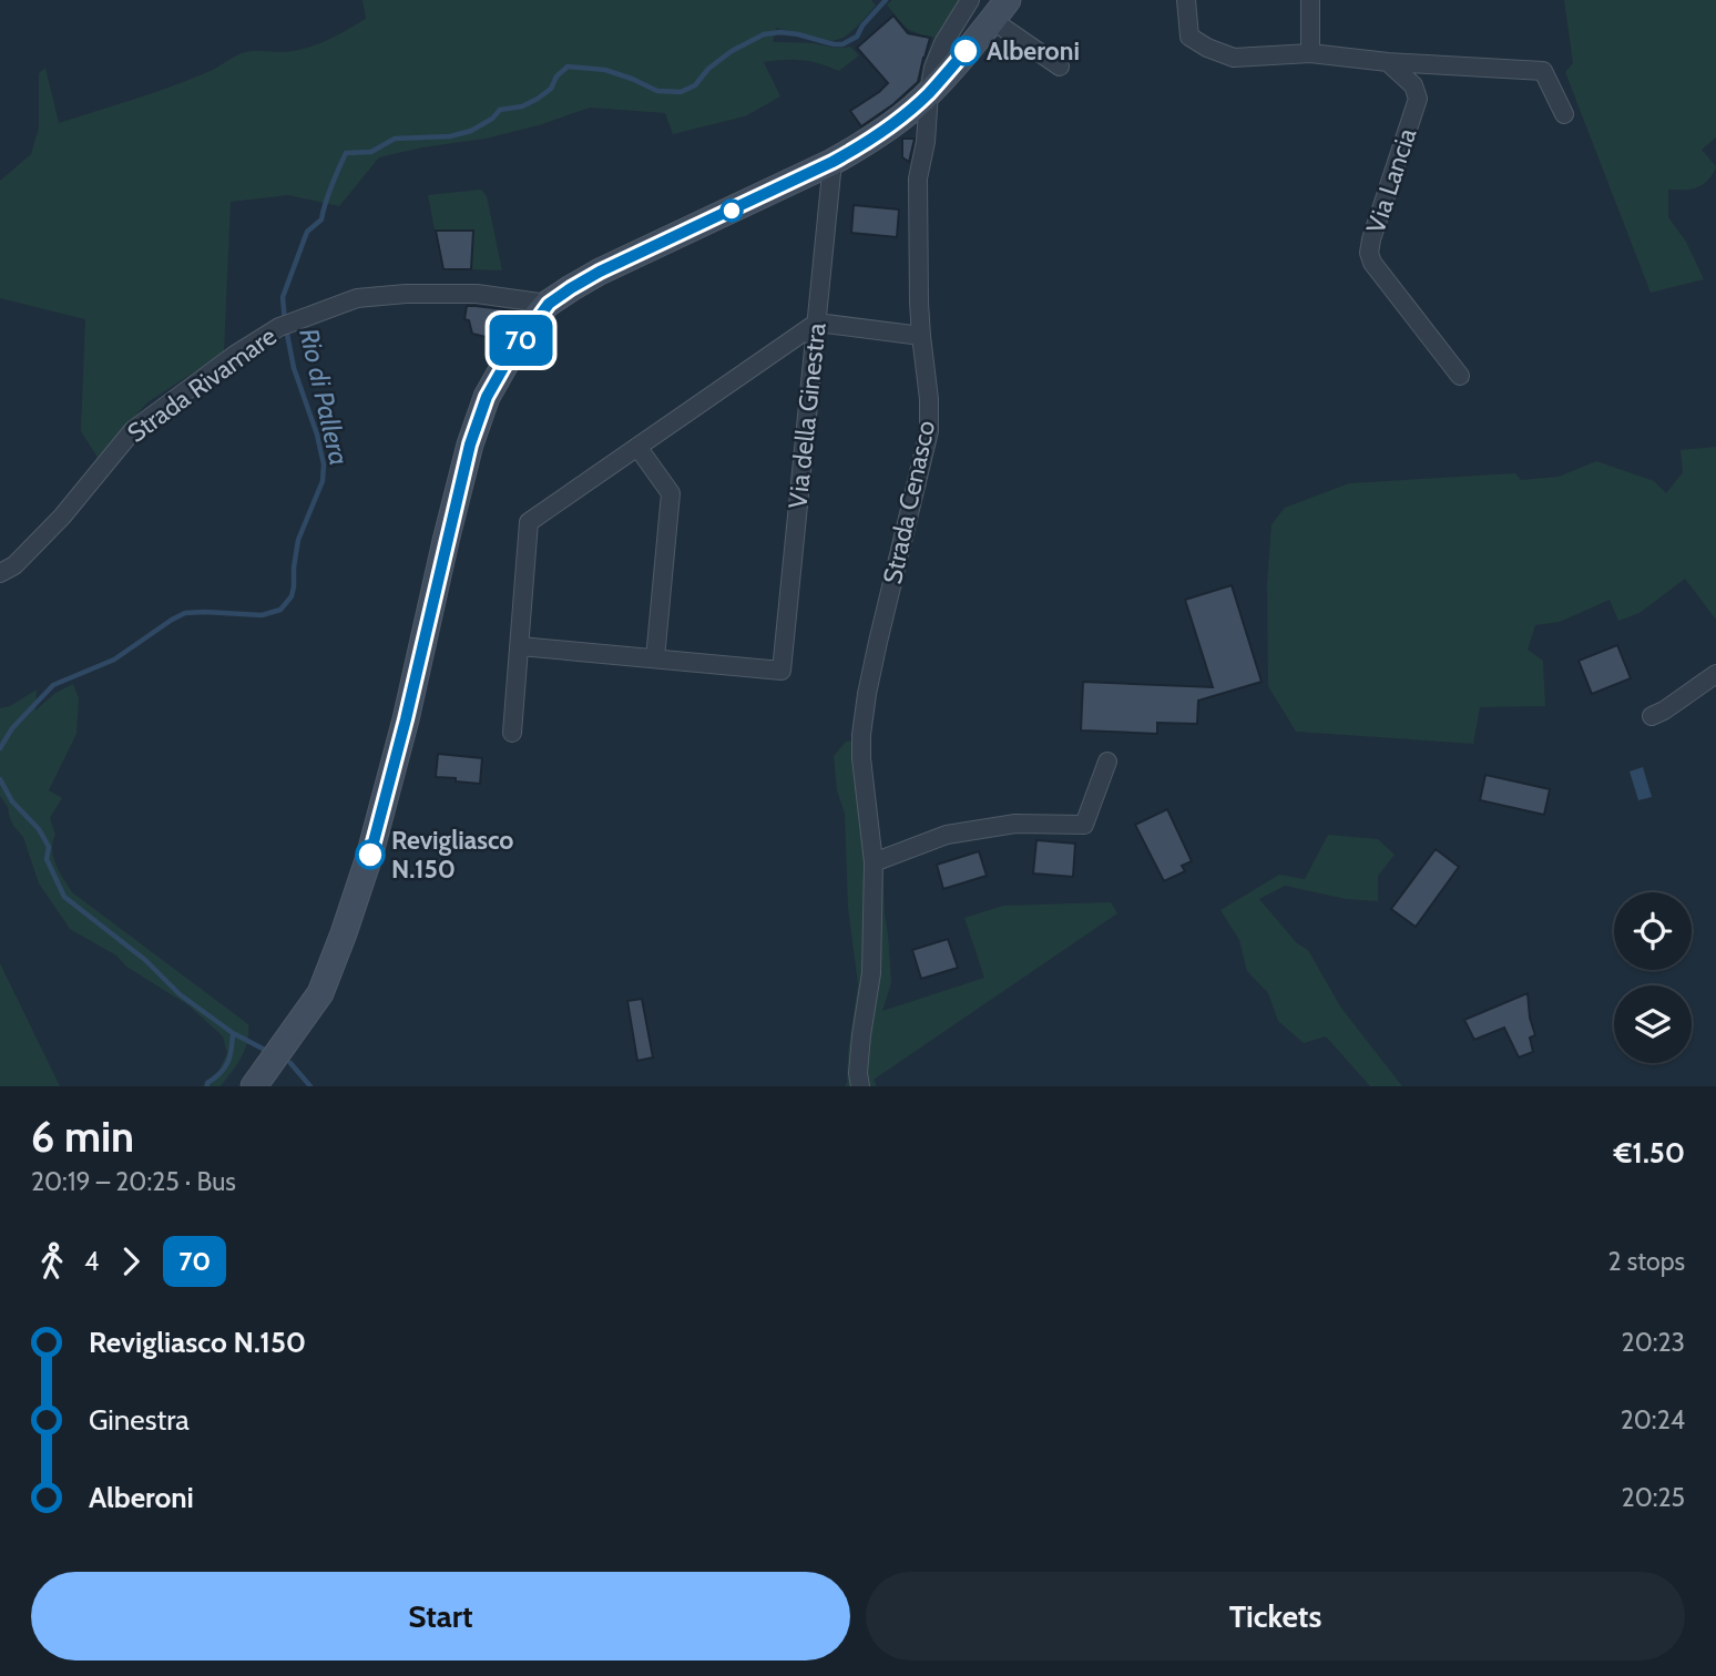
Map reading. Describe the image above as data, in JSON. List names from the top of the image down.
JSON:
{
  "streets": {
    "street": [
      "Via Lancia",
      "Strada Rivamare",
      "Via della Ginestra",
      "Strada Cenasco"
    ]
  },
  "water": ["Rio di Pallera"],
  "places": ["Alberoni", "Revigliasco N.150"],
  "lines": ["bus line 70"],
  "page": {
    "on_map": "70",
    "heading": ["6 min", "20:19 – 20:25 · Bus", "€1.50"],
    "legs": ["4", "70", "2 stops"],
    "list": [
      {
        "name": "Revigliasco N.150",
        "value": "20:23"
      },
      {
        "name": "Ginestra",
        "value": "20:24"
      },
      {
        "name": "Alberoni",
        "value": "20:25"
      }
    ],
    "buttons": ["Start", "Tickets"]
  }
}
